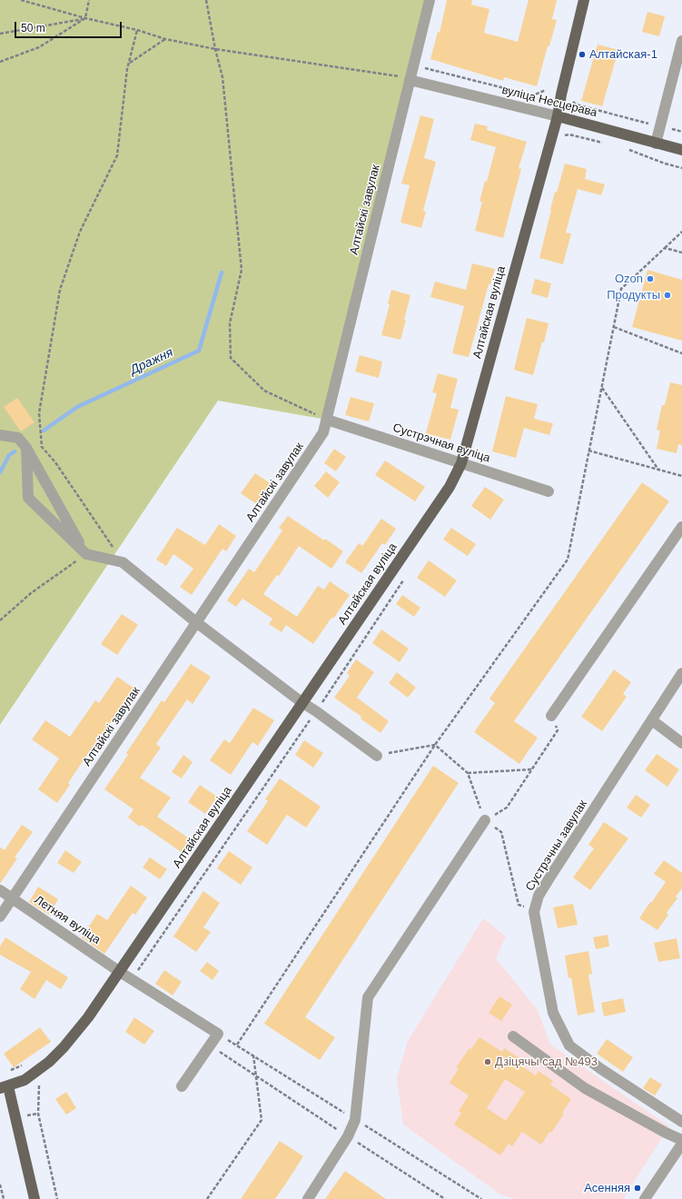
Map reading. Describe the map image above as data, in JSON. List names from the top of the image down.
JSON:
{
  "streets": {
    "main road": ["вуліца Несцерава", "Алтайская вуліца"],
    "street": [
      "Алтайскі завулак",
      "Сустрэчная вуліца",
      "Сустрэчны завулак",
      "Летняя вуліца"
    ]
  },
  "crossings": [
    ["вуліца Несцерава", "Алтайскі завулак"],
    ["вуліца Несцерава", "Алтайская вуліца"],
    ["Алтайскі завулак", "Сустрэчная вуліца"],
    ["Алтайскі завулак", "Летняя вуліца"],
    ["Алтайская вуліца", "Сустрэчная вуліца"],
    ["Алтайская вуліца", "Летняя вуліца"]
  ],
  "water": ["Дражня"],
  "places": [
    "Алтайская-1",
    "Ozon",
    "Продукты",
    "Дзіцячы сад №493",
    "Асенняя"
  ],
  "scale_bar": "50 m"
}
